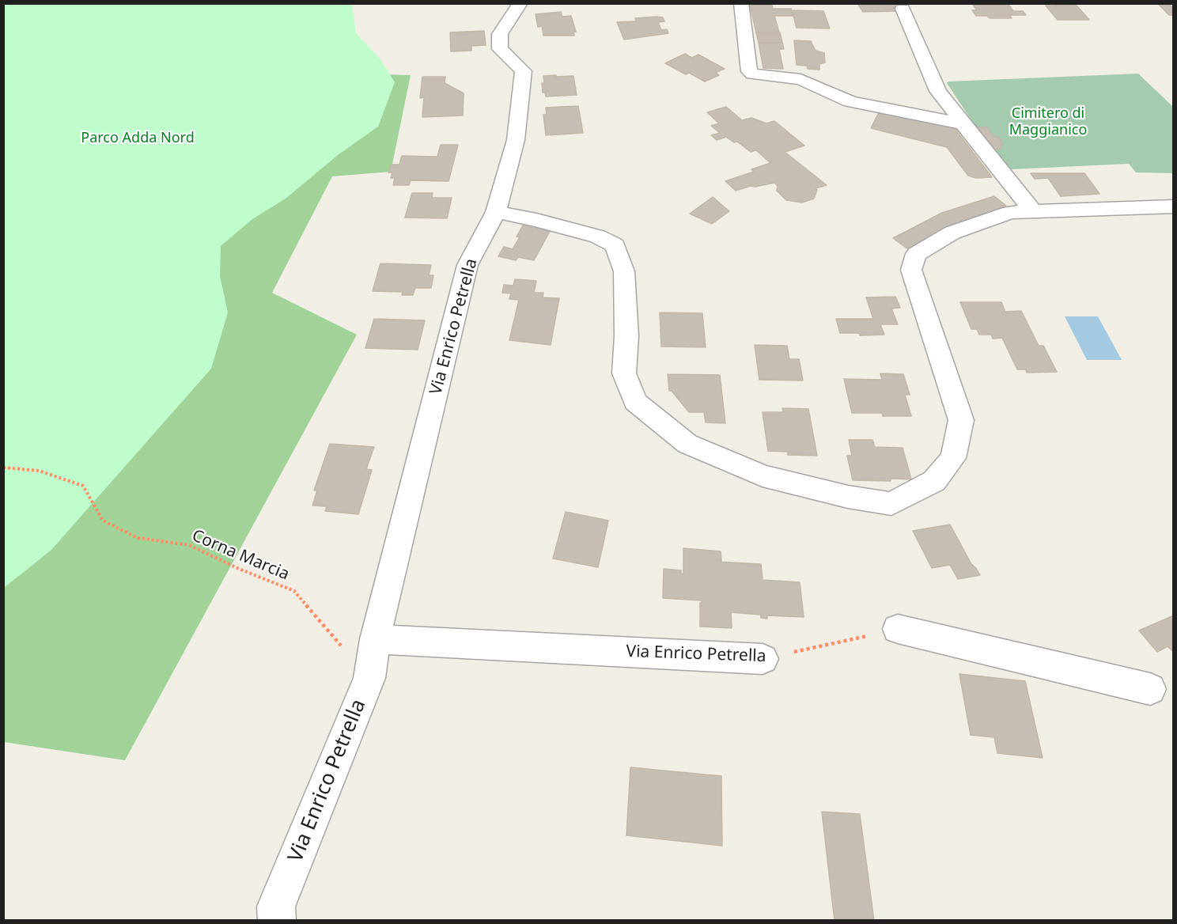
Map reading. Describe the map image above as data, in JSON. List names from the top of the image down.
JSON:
{
  "streets": {
    "street": ["Via Enrico Petrella"],
    "path": ["Corna Marcia"]
  },
  "crossings": [
    ["Via Enrico Petrella", "Corna Marcia"]
  ],
  "parks": ["Cimitero di Maggianico", "Parco Adda Nord"]
}
